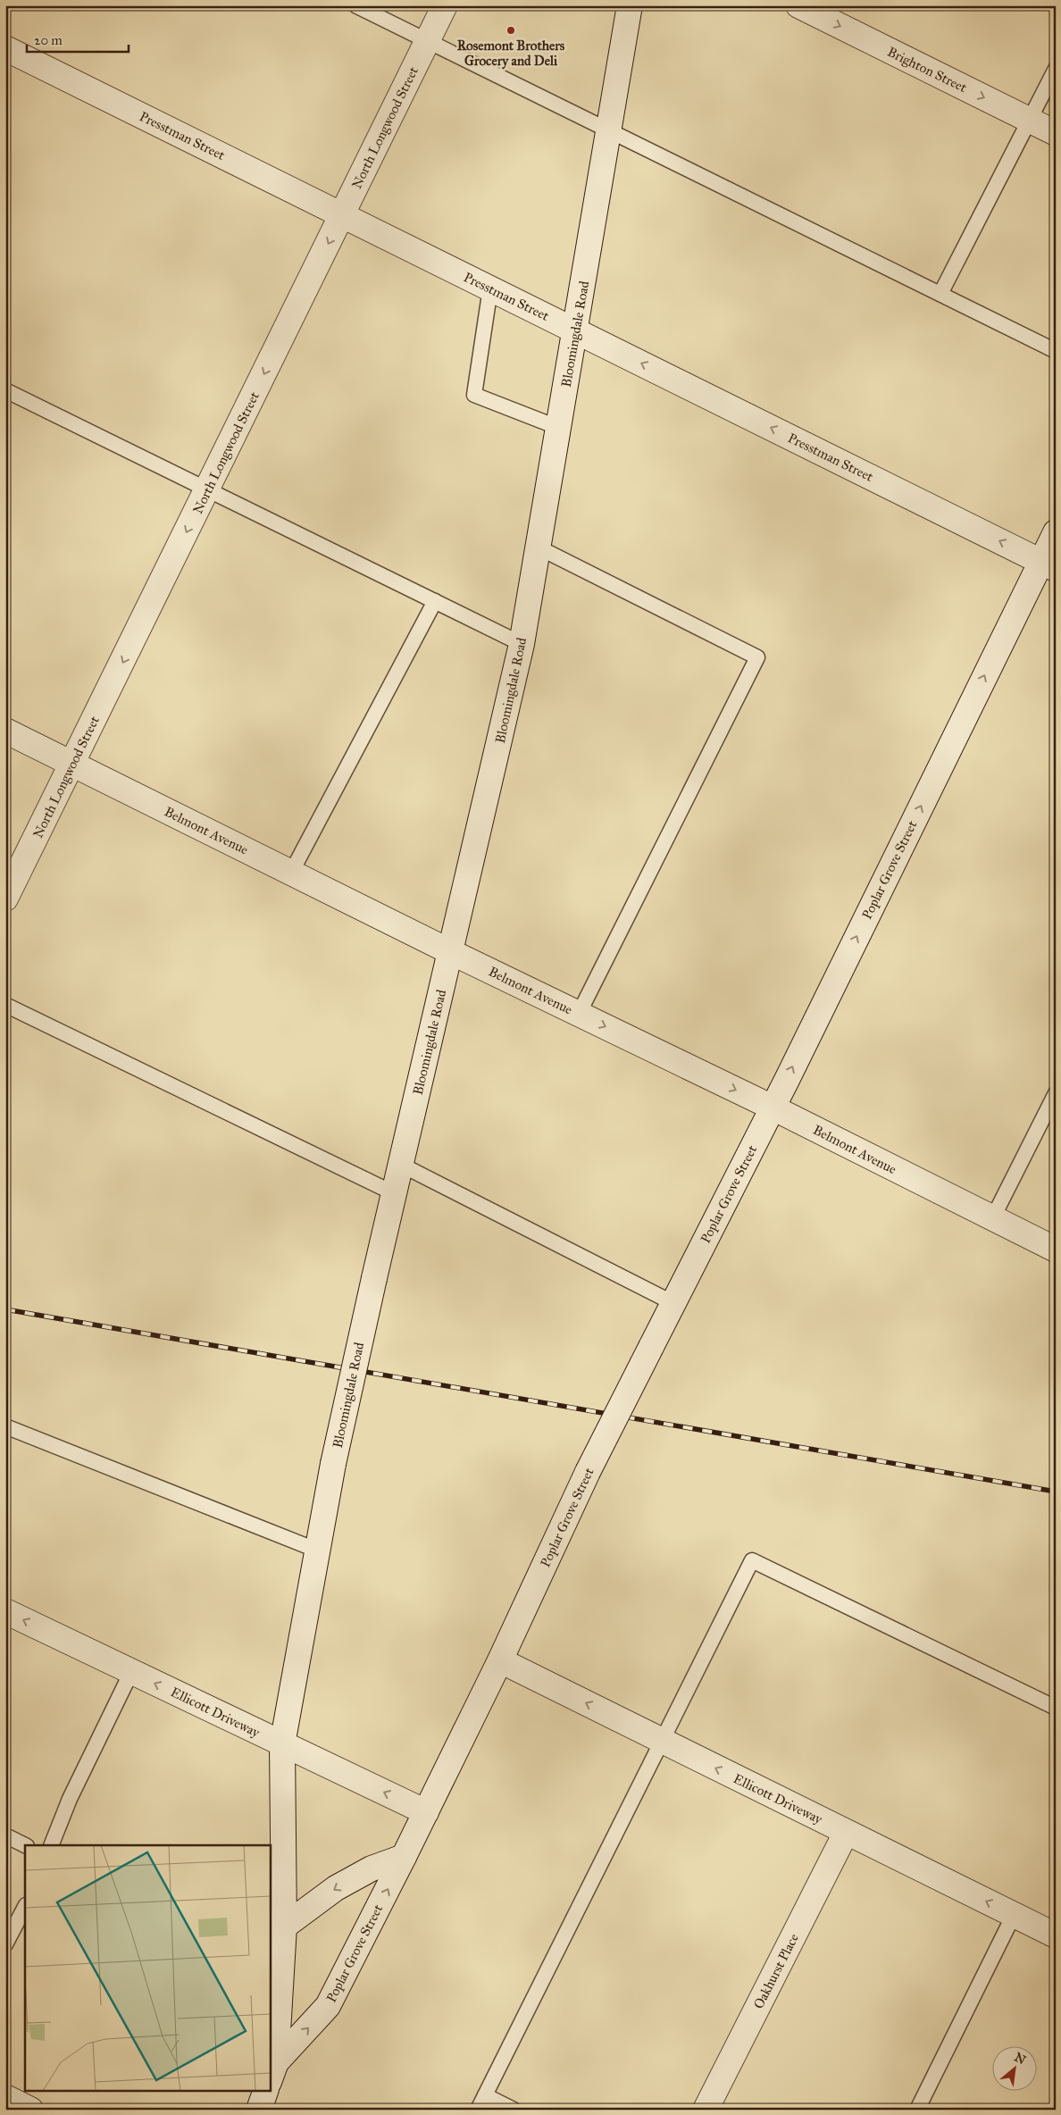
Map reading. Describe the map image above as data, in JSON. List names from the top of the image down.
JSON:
{
  "streets": {
    "street": [
      "Brighton Street",
      "North Longwood Street",
      "Presstman Street",
      "Bloomingdale Road",
      "Belmont Avenue",
      "Poplar Grove Street",
      "Ellicott Driveway",
      "Oakhurst Place"
    ]
  },
  "crossings": [
    ["North Longwood Street", "Presstman Street"],
    ["North Longwood Street", "Belmont Avenue"],
    ["Presstman Street", "Bloomingdale Road"],
    ["Presstman Street", "Poplar Grove Street"],
    ["Bloomingdale Road", "Belmont Avenue"],
    ["Bloomingdale Road", "Poplar Grove Street"],
    ["Bloomingdale Road", "Ellicott Driveway"],
    ["Belmont Avenue", "Poplar Grove Street"],
    ["Poplar Grove Street", "Ellicott Driveway"],
    ["Ellicott Driveway", "Oakhurst Place"]
  ],
  "one_way": [
    "Brighton Street",
    "North Longwood Street",
    "Presstman Street",
    "Poplar Grove Street",
    "Ellicott Driveway"
  ],
  "places": ["Rosemont Brothers Grocery and Deli"],
  "scale_bar": "20 m",
  "north": "top right"
}
